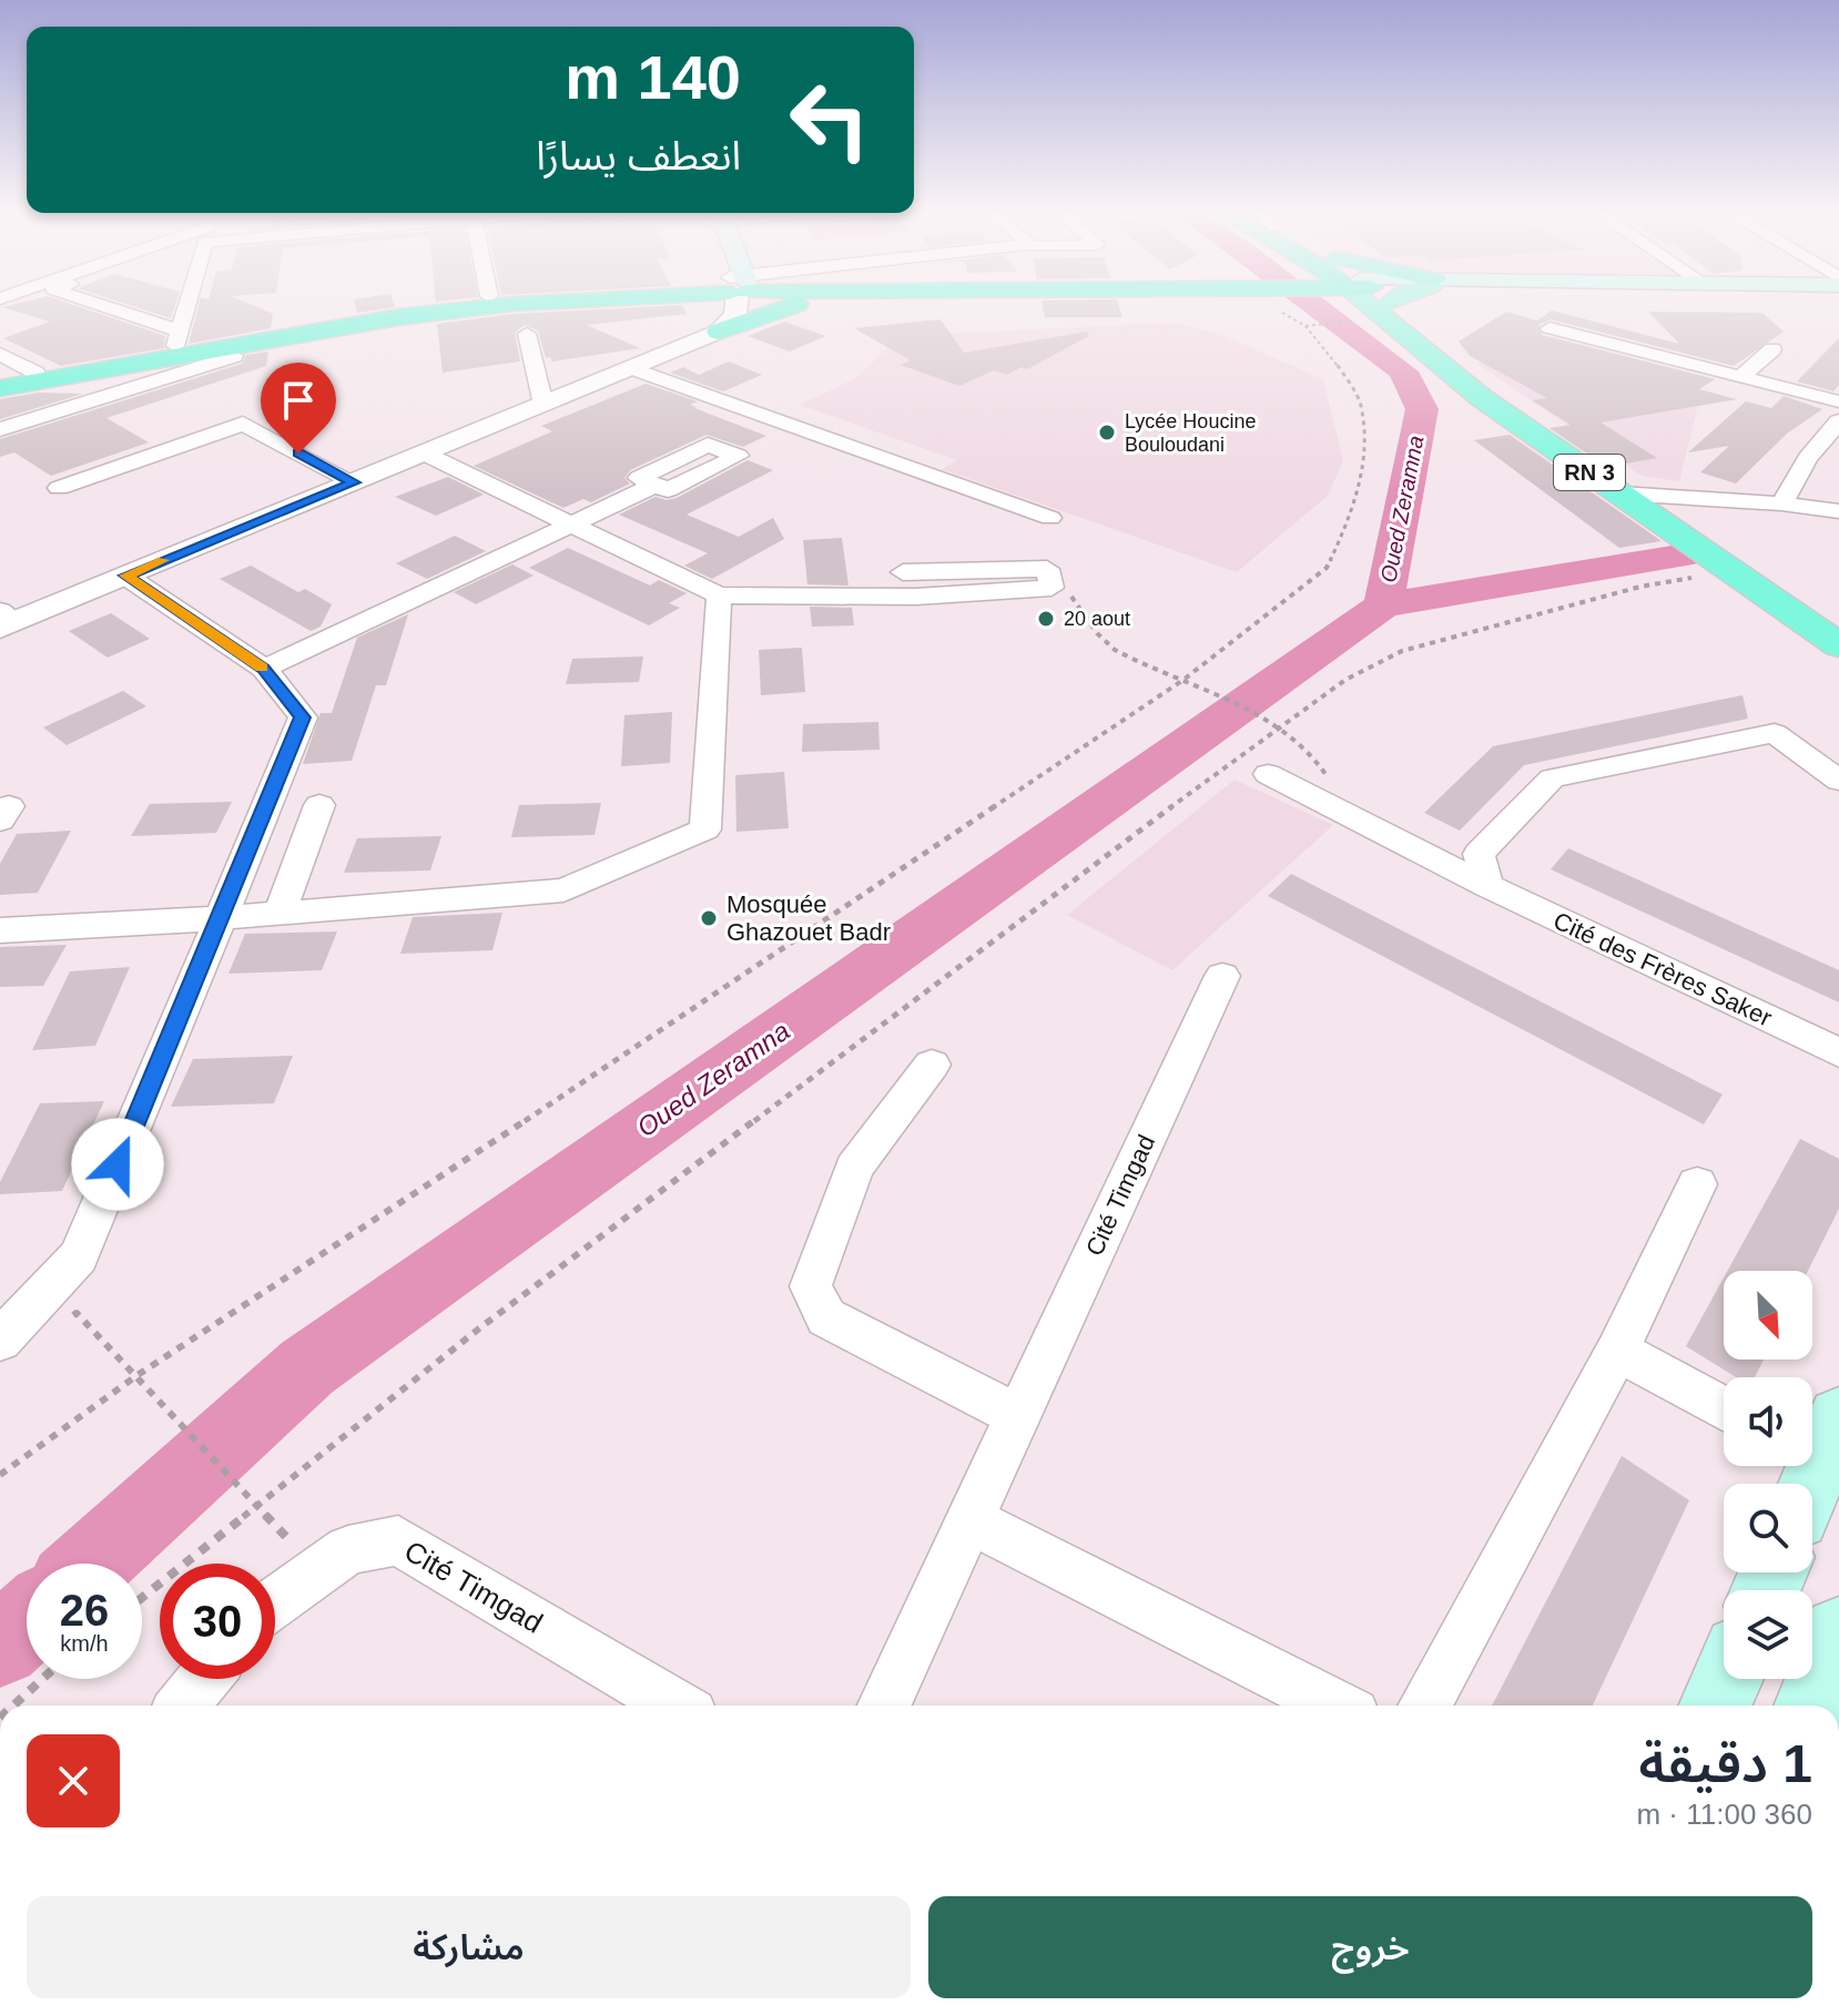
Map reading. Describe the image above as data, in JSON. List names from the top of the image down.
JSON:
{
  "streets": {
    "main road": ["RN 3"],
    "street": ["Cité des Frères Saker", "Cité Timgad"]
  },
  "water": ["Oued Zeramna"],
  "places": ["Lycée Houcine Bouloudani", "20 aout", "Mosquée Ghazouet Badr"],
  "north": "bottom right",
  "page": {
    "turn": ["140 m", "انعطف يسارًا"],
    "speed": "26 km/h",
    "limit": "30",
    "heading": ["1 دقيقة", "360 m · 11:00"],
    "buttons": ["خروج", "مشاركة"]
  }
}
